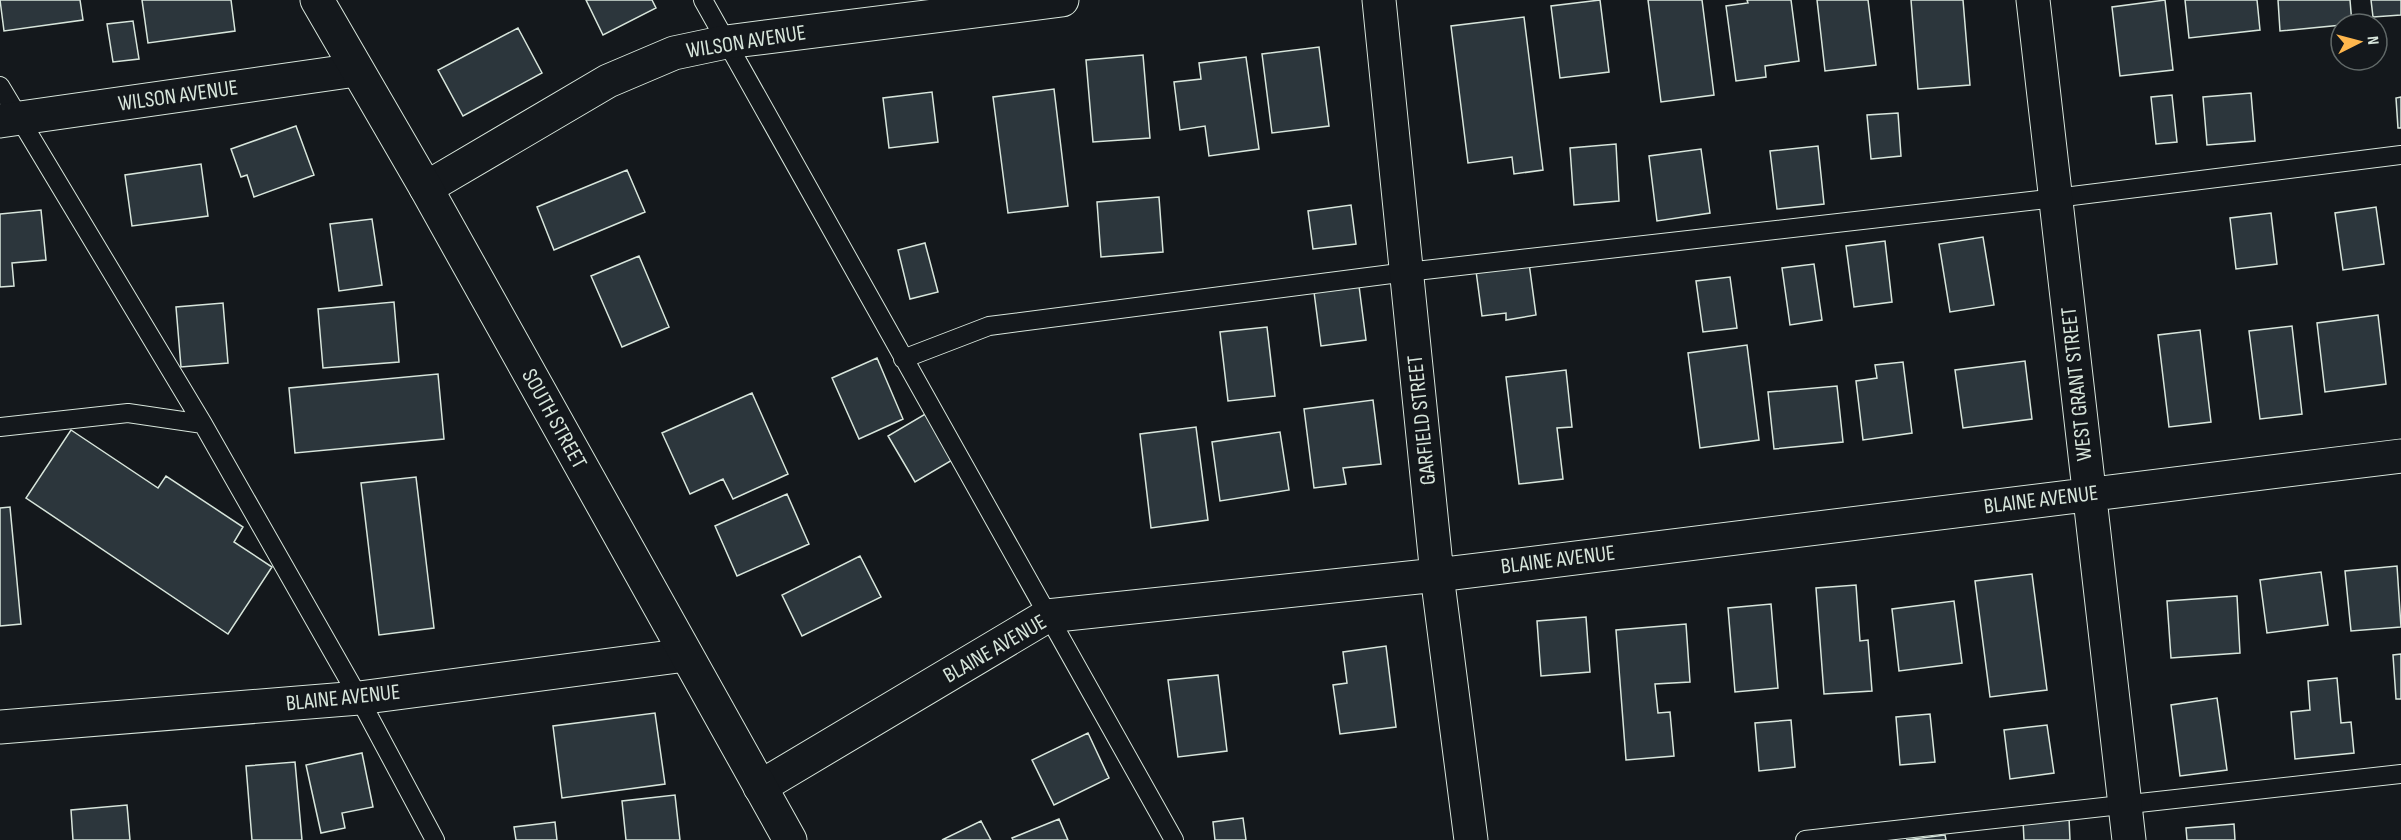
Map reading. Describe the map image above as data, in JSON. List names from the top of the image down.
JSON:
{
  "streets": {
    "street": [
      "WILSON AVENUE",
      "WEST GRANT STREET",
      "SOUTH STREET",
      "GARFIELD STREET",
      "BLAINE AVENUE"
    ]
  },
  "crossings": [
    ["WILSON AVENUE", "SOUTH STREET"],
    ["WEST GRANT STREET", "BLAINE AVENUE"],
    ["SOUTH STREET", "BLAINE AVENUE"],
    ["GARFIELD STREET", "BLAINE AVENUE"]
  ],
  "north": "right"
}
